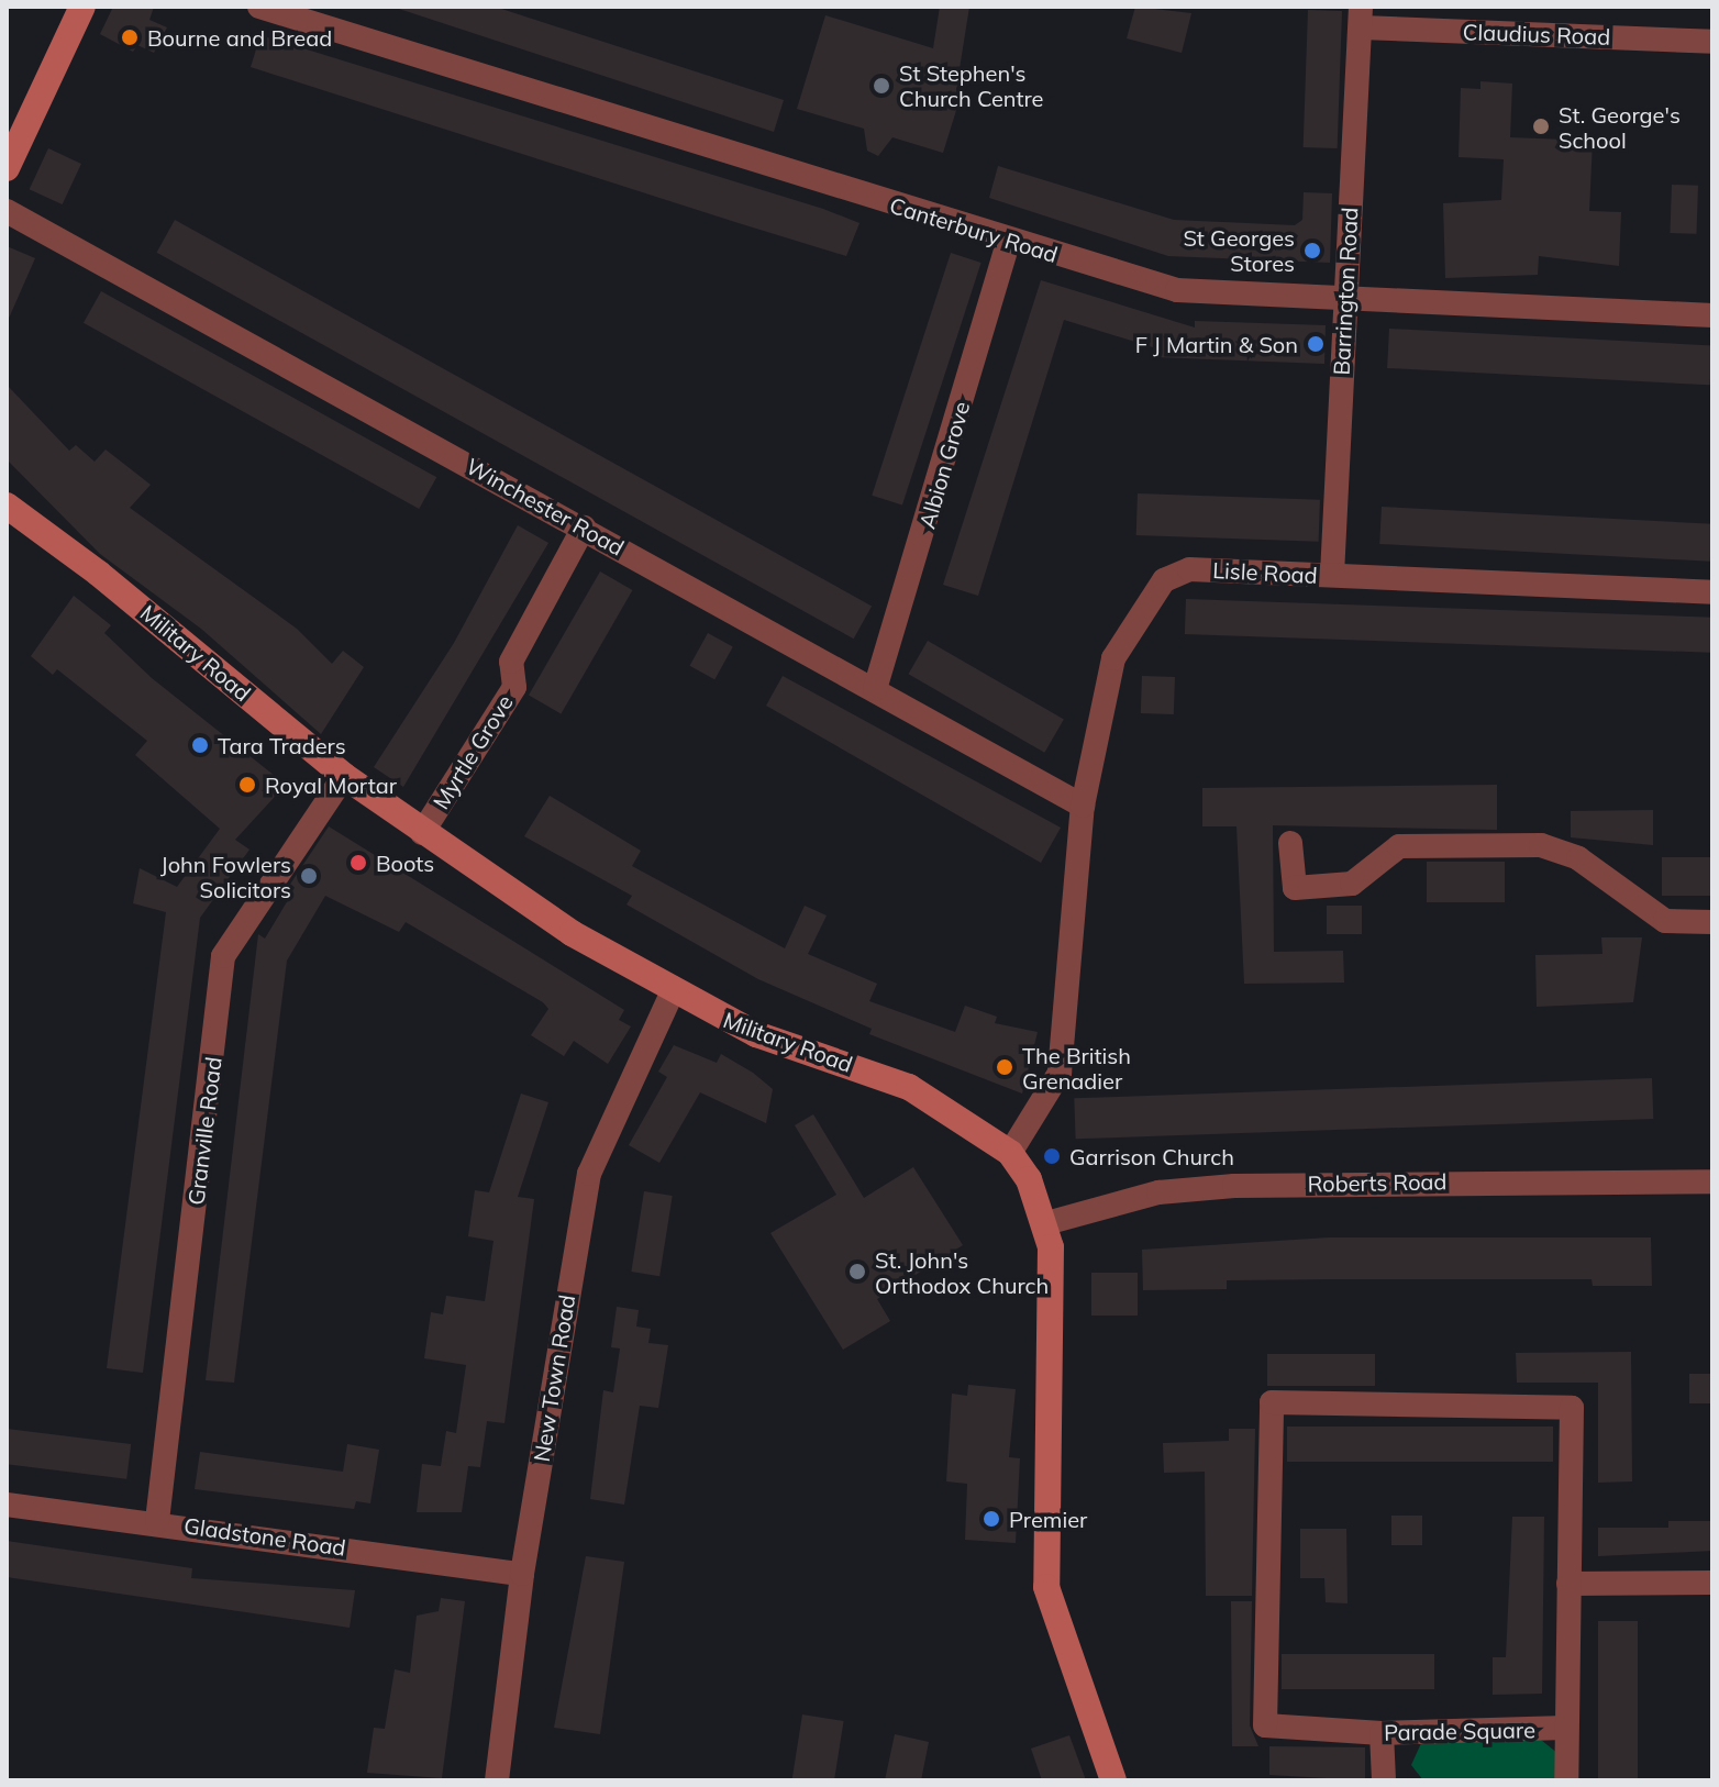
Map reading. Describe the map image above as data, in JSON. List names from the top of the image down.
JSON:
{
  "streets": {
    "street": [
      "Claudius Road",
      "Canterbury Road",
      "Barrington Road",
      "Albion Grove",
      "Winchester Road",
      "Lisle Road",
      "Military Road",
      "Myrtle Grove",
      "Granville Road",
      "Roberts Road",
      "New Town Road",
      "Gladstone Road",
      "Parade Square"
    ]
  },
  "crossings": [
    ["Claudius Road", "Barrington Road"],
    ["Canterbury Road", "Barrington Road"],
    ["Canterbury Road", "Albion Grove"],
    ["Barrington Road", "Lisle Road"],
    ["Albion Grove", "Winchester Road"],
    ["Winchester Road", "Lisle Road"],
    ["Winchester Road", "Myrtle Grove"],
    ["Lisle Road", "Military Road"],
    ["Military Road", "Myrtle Grove"],
    ["Military Road", "Granville Road"],
    ["Military Road", "Roberts Road"],
    ["Military Road", "New Town Road"],
    ["Granville Road", "Gladstone Road"],
    ["New Town Road", "Gladstone Road"]
  ],
  "places": [
    "Bourne and Bread",
    "St Stephen's Church Centre",
    "St. George's School",
    "St Georges Stores",
    "F J Martin & Son",
    "Tara Traders",
    "Royal Mortar",
    "Boots",
    "John Fowlers Solicitors",
    "The British Grenadier",
    "Garrison Church",
    "St. John's Orthodox Church",
    "Premier"
  ]
}
